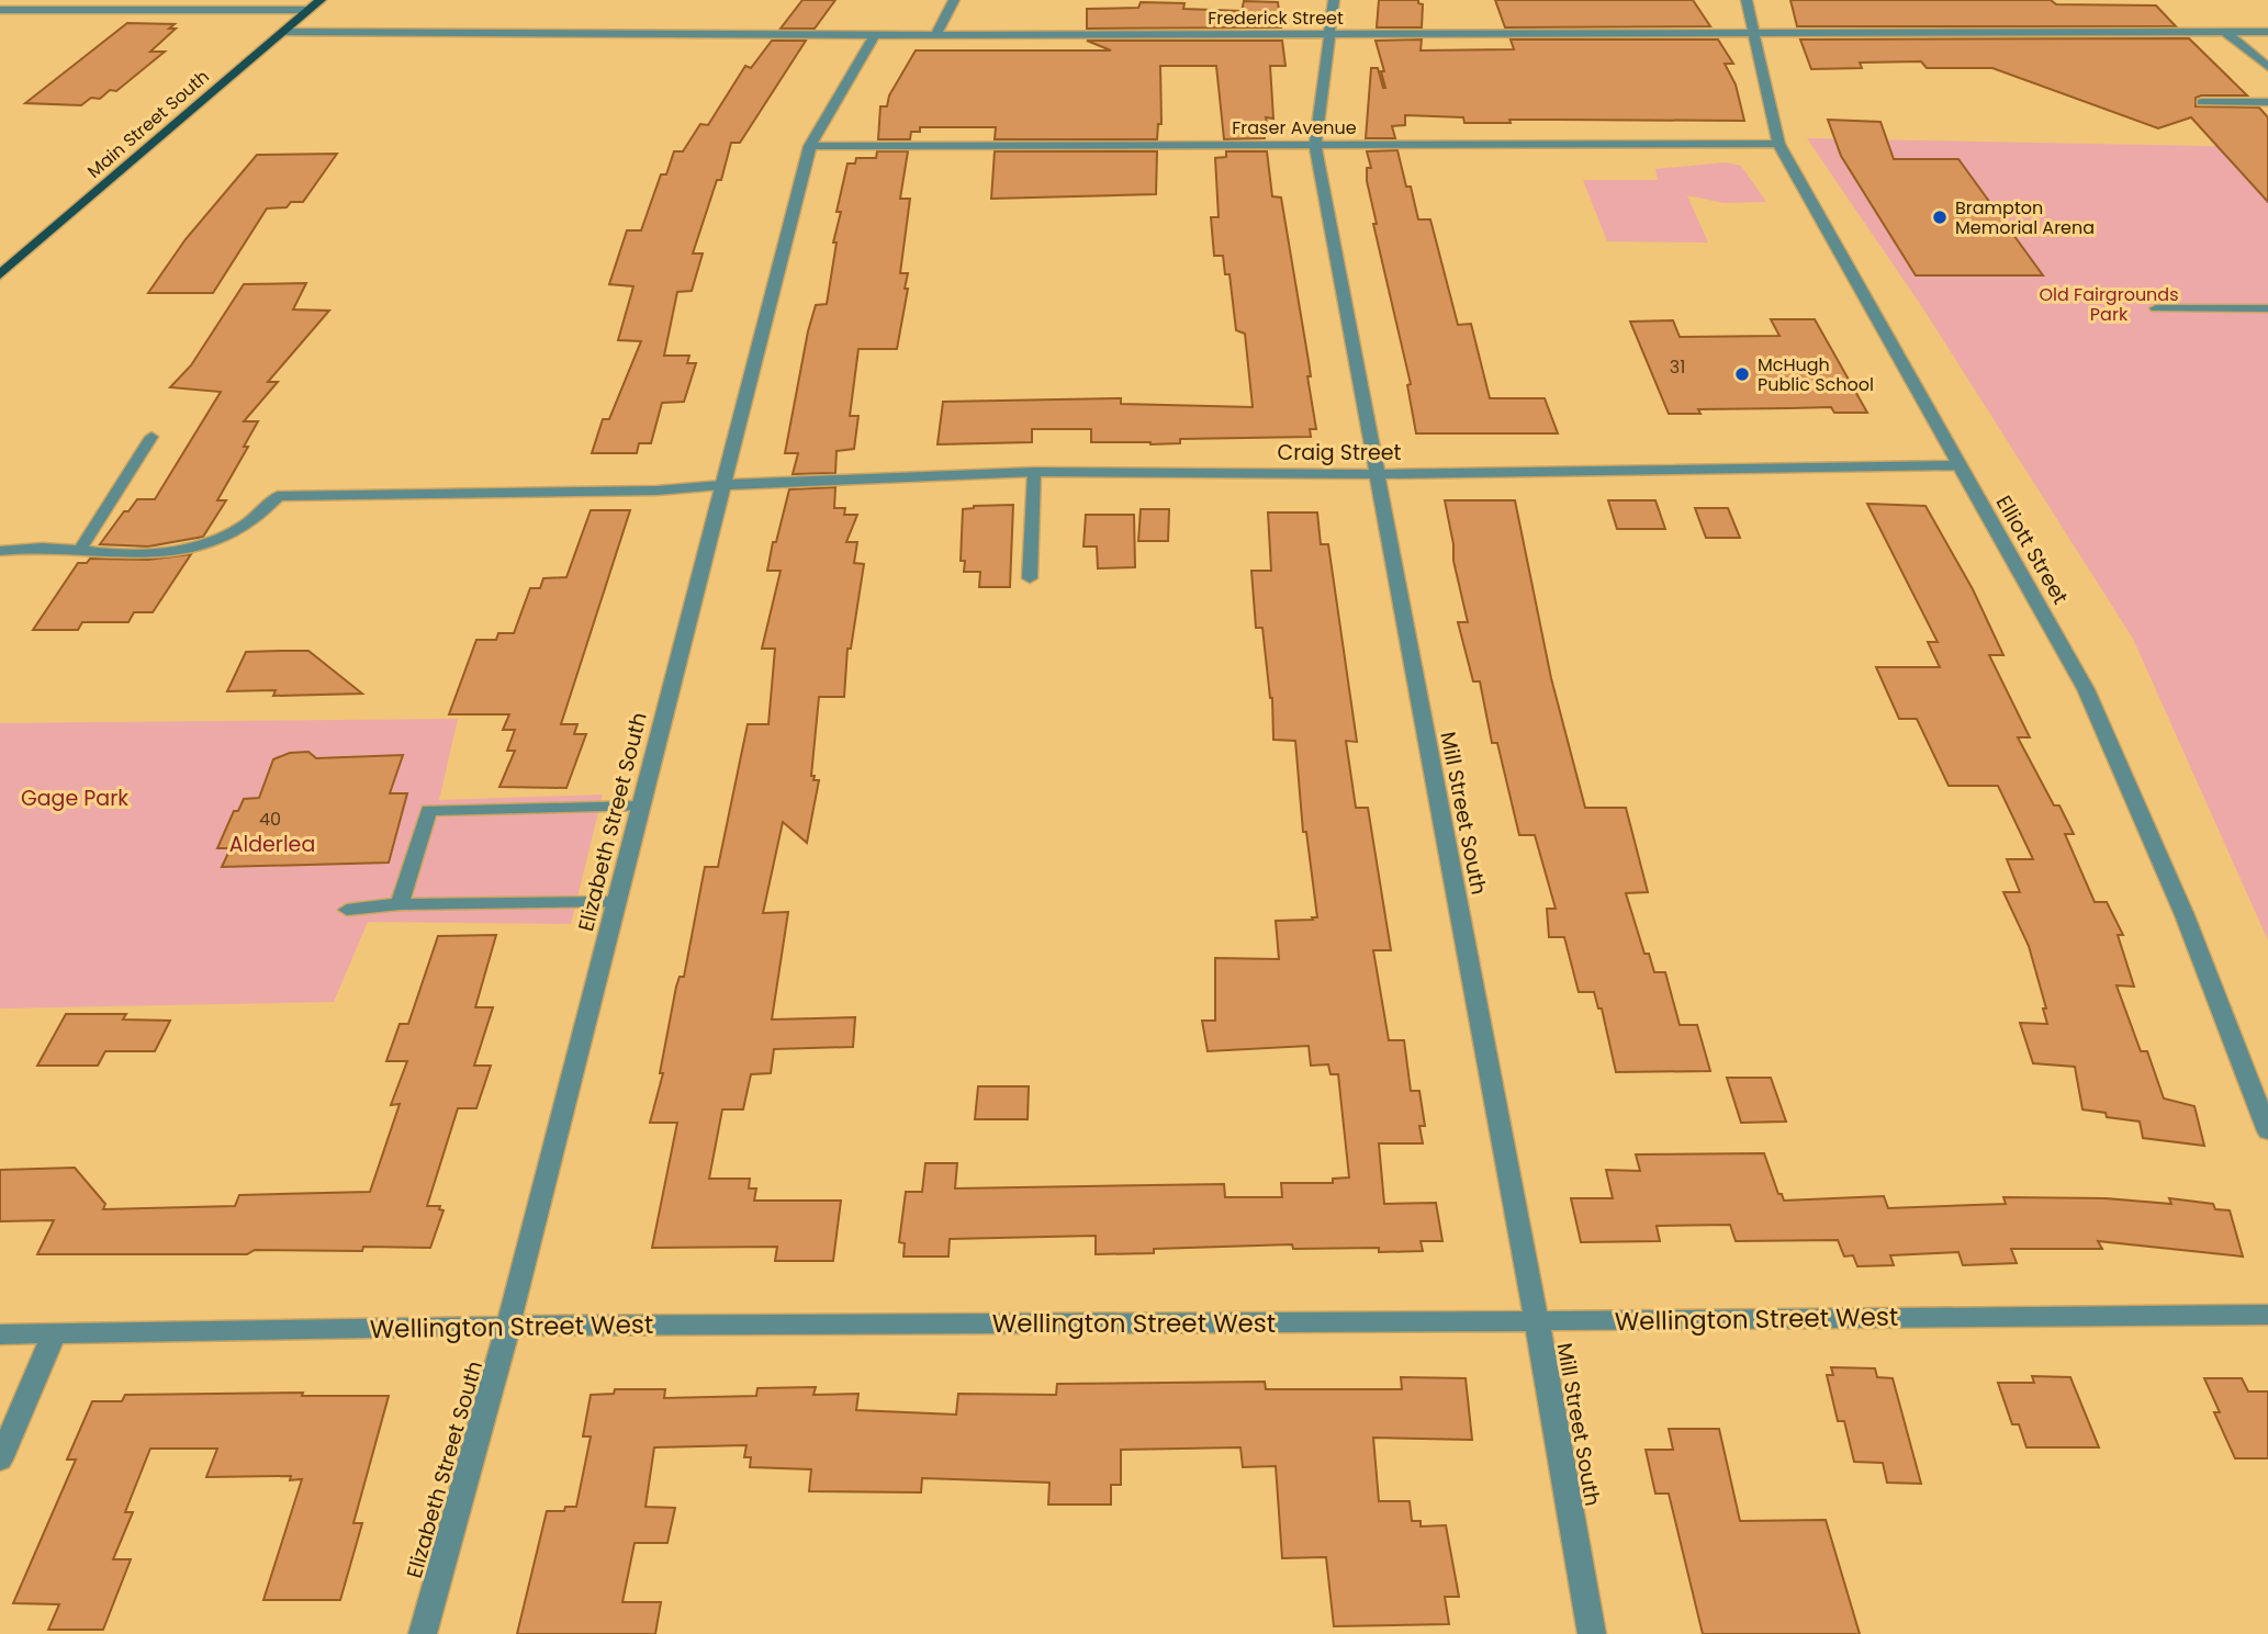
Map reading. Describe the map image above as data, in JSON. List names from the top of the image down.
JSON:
{
  "streets": {
    "main road": ["Main Street South"],
    "street": [
      "Frederick Street",
      "Fraser Avenue",
      "Craig Street",
      "Elliott Street",
      "Mill Street South",
      "Elizabeth Street South",
      "Wellington Street West"
    ]
  },
  "crossings": [
    ["Frederick Street", "Main Street South"],
    ["Frederick Street", "Elliott Street"],
    ["Frederick Street", "Mill Street South"],
    ["Frederick Street", "Elizabeth Street South"],
    ["Fraser Avenue", "Elliott Street"],
    ["Fraser Avenue", "Mill Street South"],
    ["Fraser Avenue", "Elizabeth Street South"],
    ["Craig Street", "Elliott Street"],
    ["Craig Street", "Mill Street South"],
    ["Craig Street", "Elizabeth Street South"],
    ["Mill Street South", "Wellington Street West"],
    ["Elizabeth Street South", "Wellington Street West"]
  ],
  "parks": ["Old Fairgrounds Park", "Gage Park", "Alderlea"],
  "places": ["Brampton Memorial Arena", "McHugh Public School"],
  "house_numbers": ["31", "40"]
}
